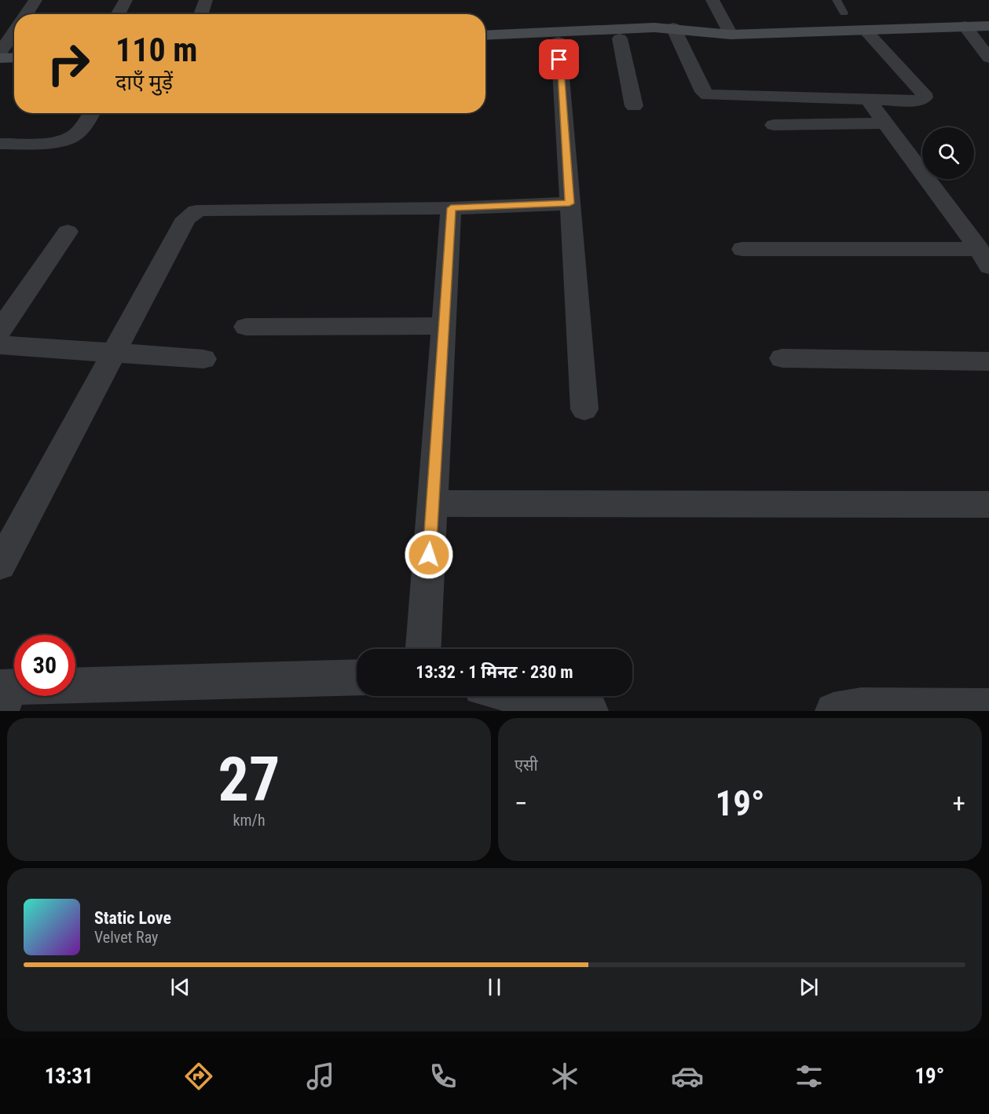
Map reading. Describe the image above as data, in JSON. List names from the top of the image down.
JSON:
{
  "page": {
    "turn": ["110 m", "दाएँ मुड़ें"],
    "limit": "30",
    "trip": "13:32 · 1 मिनट · 230 m",
    "tile": [
      ["27", "km/h"],
      "एसी"
    ],
    "heat": ["−", "19°", "+"],
    "song": ["Static Love", "Velvet Ray"],
    "tabs": ["13:31", "19°"]
  }
}
